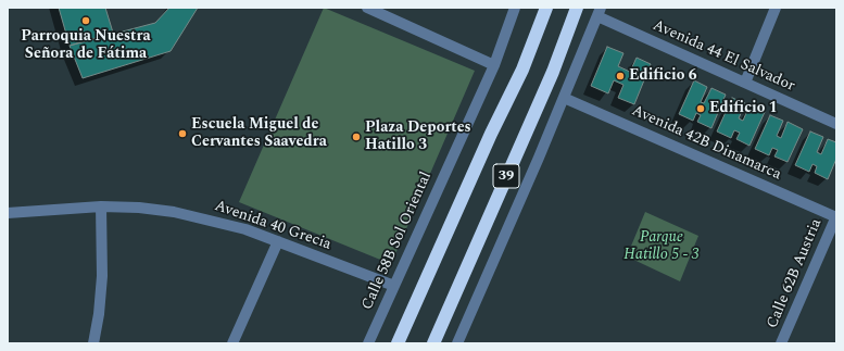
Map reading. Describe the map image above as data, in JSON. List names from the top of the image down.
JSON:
{
  "streets": {
    "highway": ["39"],
    "street": [
      "Avenida 44 El Salvador",
      "Avenida 42B Dinamarca",
      "Avenida 40 Grecia",
      "Calle 58B Sol Oriental",
      "Calle 62B Austria"
    ]
  },
  "crossings": [
    ["Avenida 42B Dinamarca", "Calle 62B Austria"],
    ["Avenida 40 Grecia", "Calle 58B Sol Oriental"]
  ],
  "parks": ["Parque Hatillo 5 - 3"],
  "places": [
    "Parroquia Nuestra Señora de Fátima",
    "Edificio 6",
    "Edificio 1",
    "Escuela Miguel de Cervantes Saavedra",
    "Plaza Deportes Hatillo 3"
  ]
}
